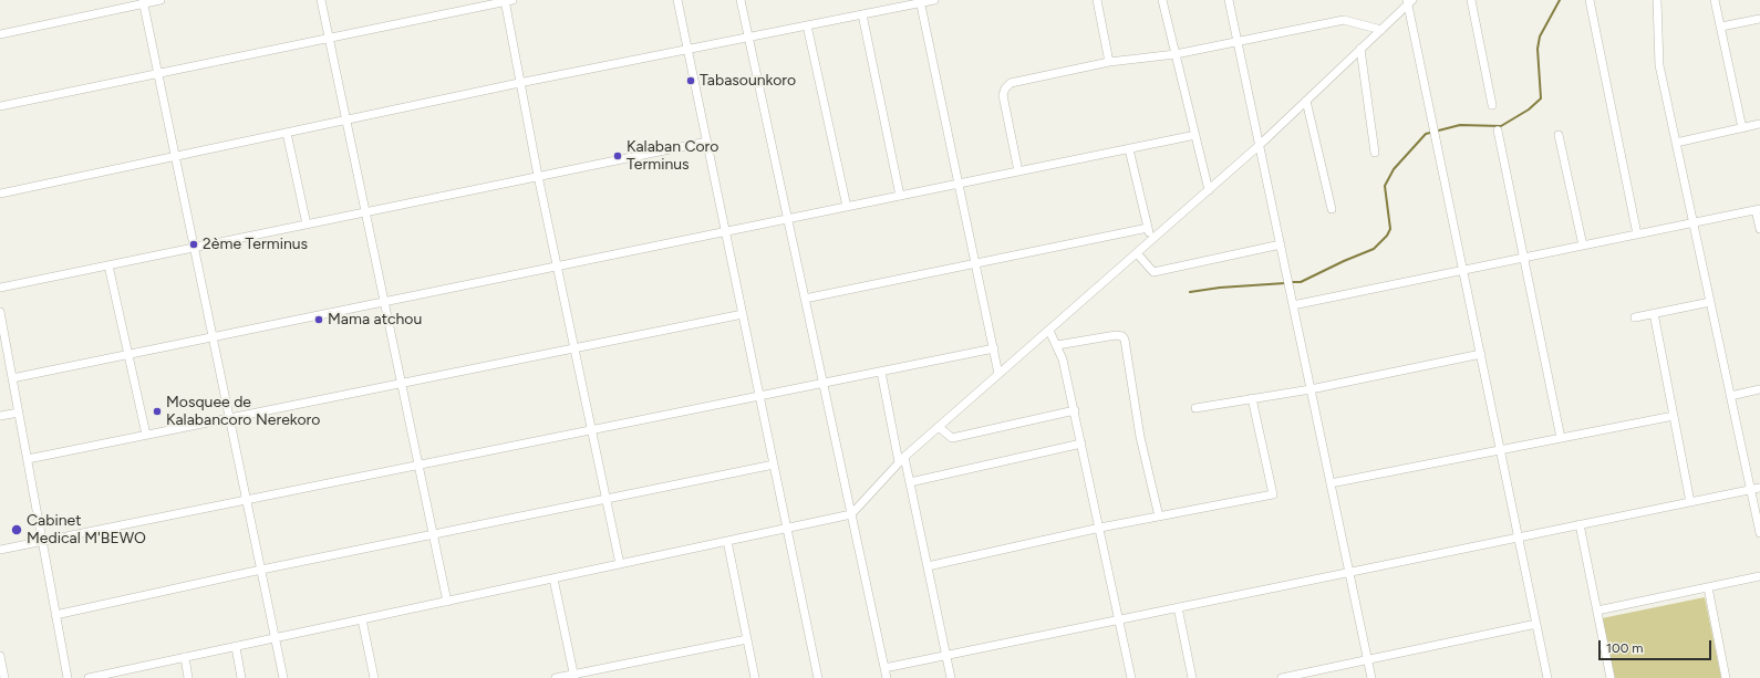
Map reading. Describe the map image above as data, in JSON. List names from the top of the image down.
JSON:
{
  "places": [
    "Tabasounkoro",
    "Kalaban Coro Terminus",
    "2ème Terminus",
    "Mama atchou",
    "Mosquee de Kalabancoro Nerekoro",
    "Cabinet Medical M'BEWO"
  ],
  "scale_bar": "100 m"
}
